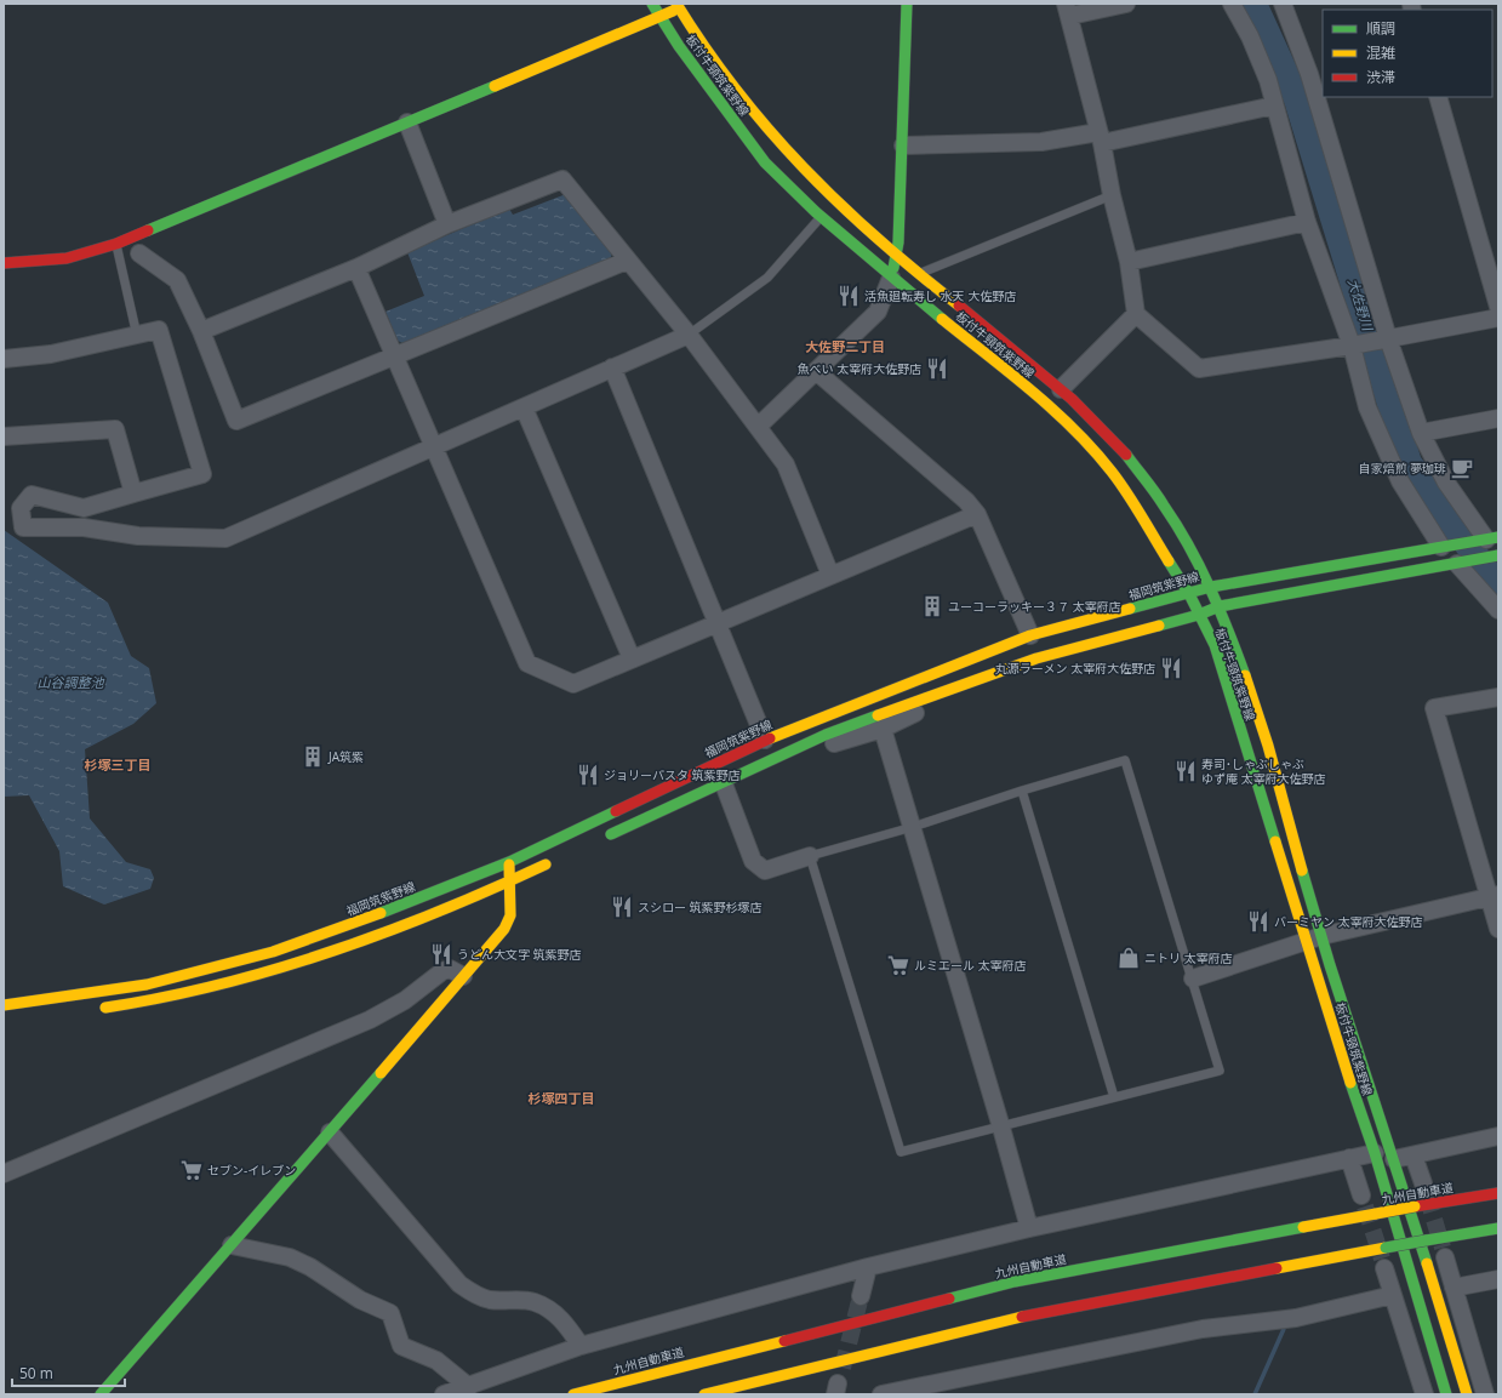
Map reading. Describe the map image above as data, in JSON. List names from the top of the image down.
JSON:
{
  "streets": {
    "main road": ["板付牛頸筑紫野線", "福岡筑紫野線", "九州自動車道"]
  },
  "crossings": [
    ["板付牛頸筑紫野線", "福岡筑紫野線"]
  ],
  "districts": ["大佐野二丁目", "杉塚三丁目", "杉塚四丁目"],
  "water": ["大佐野川", "山谷調整池"],
  "places": {
    "restaurant": [
      "活魚廻転寿し 水天 大佐野店",
      "魚べい 太宰府大佐野店",
      "丸源ラーメン 太宰府大佐野店",
      "寿司･しゃぶしゃぶ ゆず庵 太宰府大佐野店",
      "ジョリーパスタ 筑紫野店",
      "スシロー 筑紫野杉塚店",
      "バーミヤン 太宰府大佐野店",
      "うどん大文字 筑紫野店"
    ],
    "cafe": ["自家焙煎 夢珈琲"],
    "building": ["ユーコーラッキー３７ 太宰府店", "JA筑紫"],
    "shop": ["ニトリ 太宰府店"],
    "supermarket": ["ルミエール 太宰府店", "セブン-イレブン"]
  },
  "legend": ["順調", "混雑", "渋滞"],
  "scale_bar": "50 m"
}
